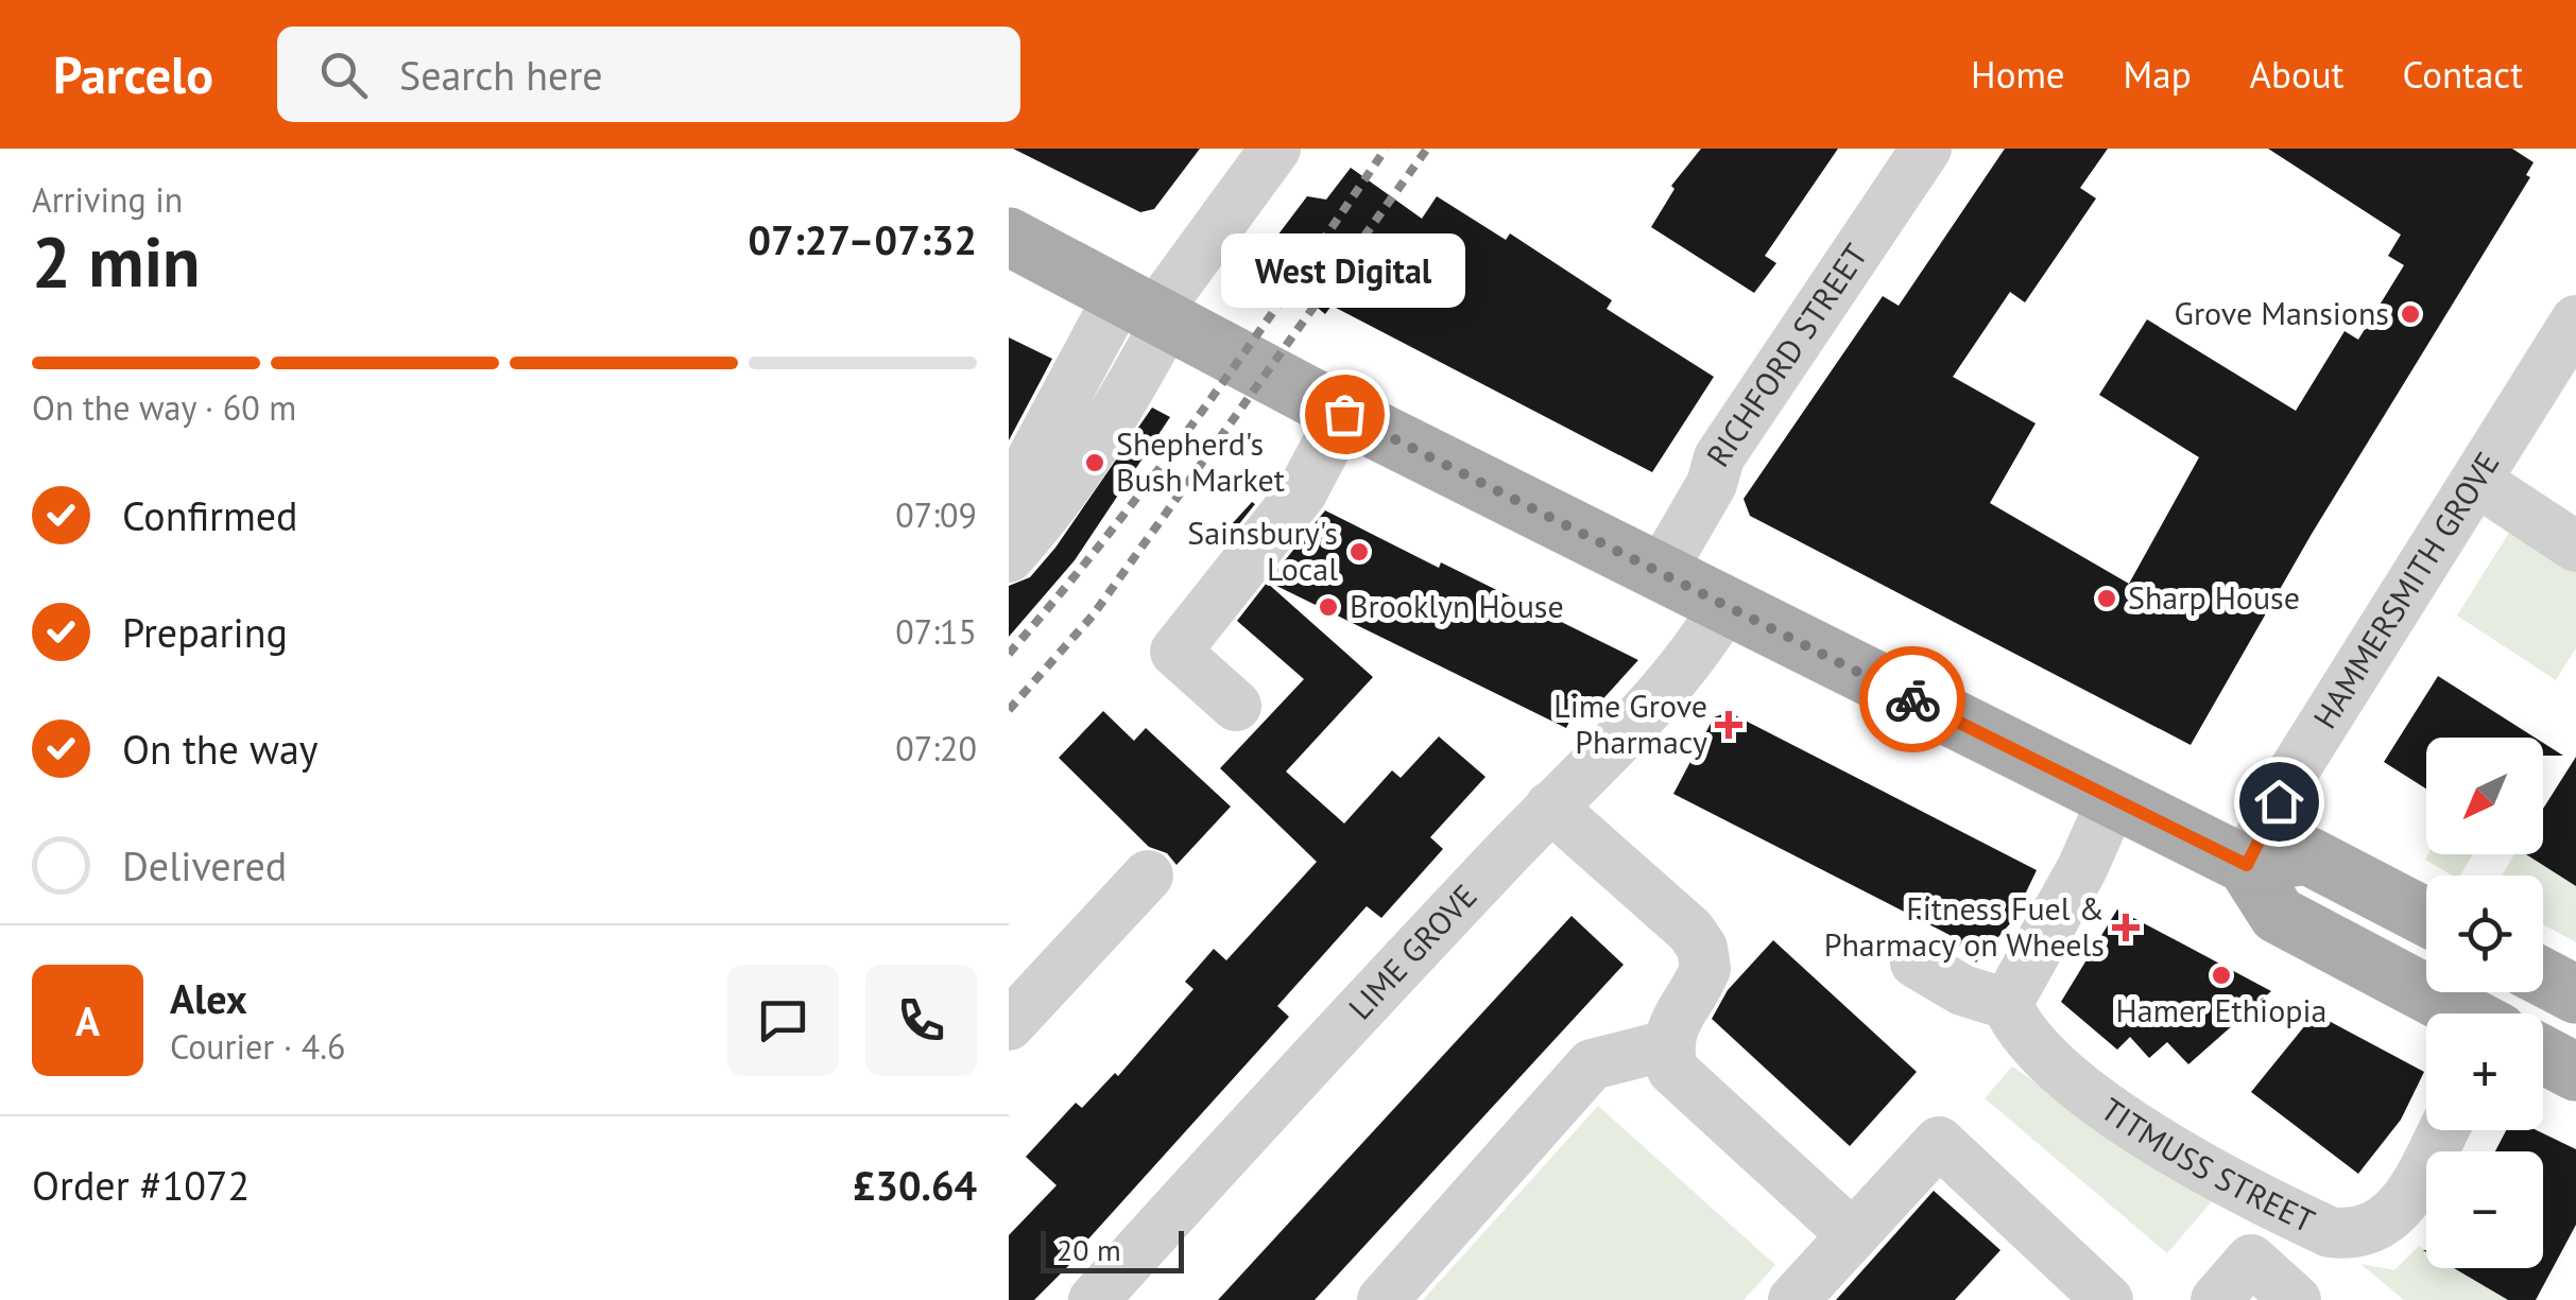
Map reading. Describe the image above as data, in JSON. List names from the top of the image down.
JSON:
{
  "streets": {
    "street": [
      "RICHFORD STREET",
      "HAMMERSMITH GROVE",
      "LIME GROVE",
      "TITMUSS STREET"
    ]
  },
  "places": {
    "other": [
      "Grove Mansions",
      "West Digital",
      "Shepherd's Bush Market",
      "Sainsbury's Local",
      "Sharp House",
      "Brooklyn House",
      "Hamer Ethiopia"
    ],
    "health": ["Lime Grove Pharmacy", "Fitness Fuel & Pharmacy on Wheels"]
  },
  "scale_bar": "20 m",
  "north": "bottom left",
  "page": {
    "header": "Parcelo",
    "search": "Search here",
    "nav": [
      "Home",
      "Map",
      "About",
      "Contact"
    ],
    "heading": ["2 min", "Arriving in", "07:27–07:32"],
    "panel": [
      "Alex",
      "Courier · 4.6",
      "Order #1072",
      "£30.64"
    ],
    "bubble": "West Digital",
    "bar": "On the way · 60 m",
    "list": [
      ["Confirmed", "07:09"],
      ["Preparing", "07:15"],
      ["On the way", "07:20"],
      "Delivered"
    ],
    "map_buttons": ["+", "−"],
    "round": "A",
    "scale": "20 m"
  }
}
